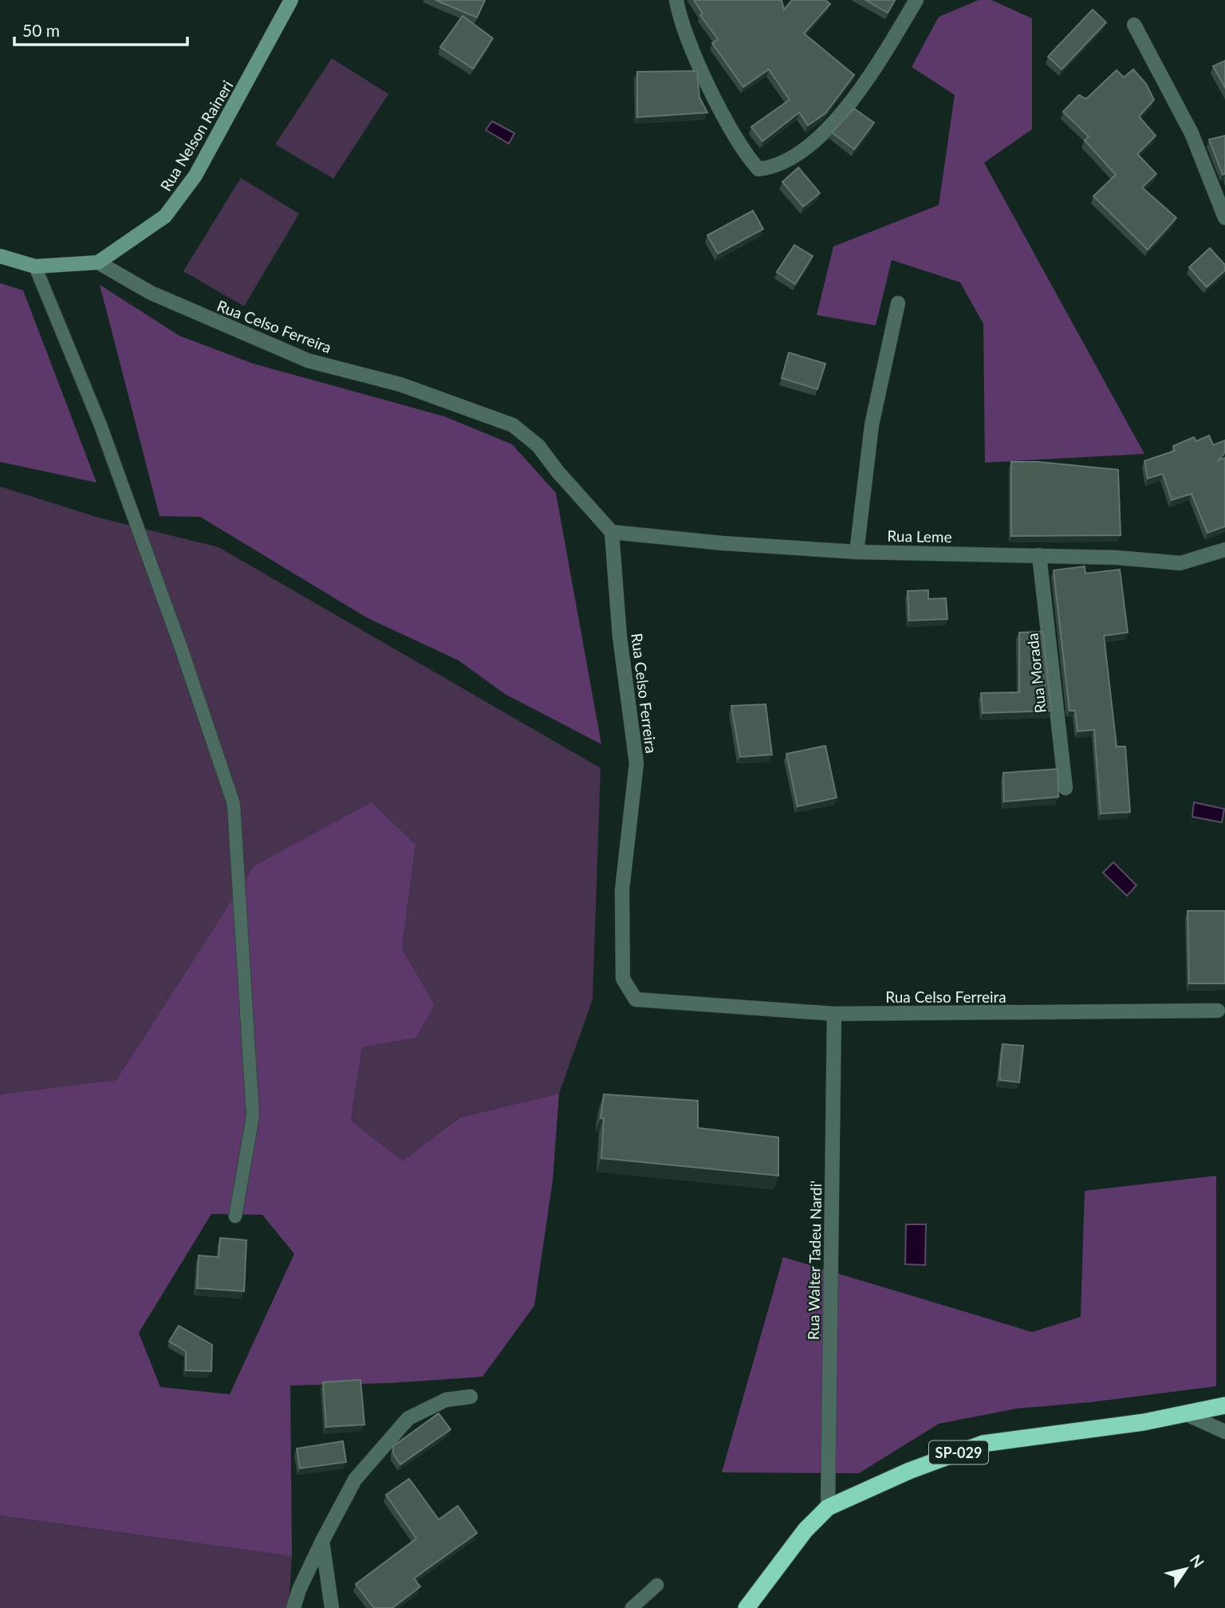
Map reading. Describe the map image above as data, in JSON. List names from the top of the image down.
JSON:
{
  "streets": {
    "highway": ["SP-029"],
    "main road": ["Rua Nelson Raineri"],
    "street": [
      "Rua Celso Ferreira",
      "Rua Leme",
      "Rua Morada",
      "Rua Walter Tadeu Nardi'"
    ]
  },
  "crossings": [
    ["Rua Nelson Raineri", "Rua Celso Ferreira"],
    ["Rua Celso Ferreira", "Rua Leme"],
    ["Rua Celso Ferreira", "Rua Walter Tadeu Nardi'"],
    ["Rua Leme", "Rua Morada"],
    ["Rua Walter Tadeu Nardi'", "SP-029"]
  ],
  "scale_bar": "50 m",
  "north": "top right"
}
